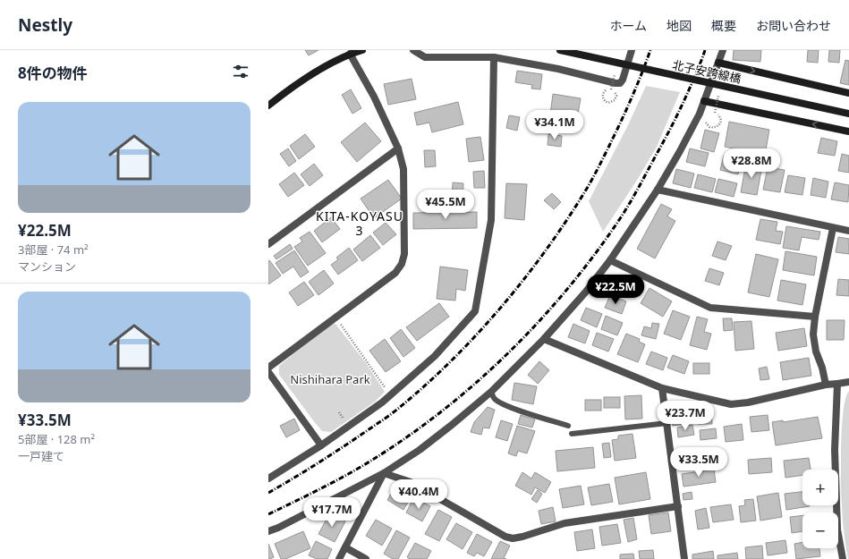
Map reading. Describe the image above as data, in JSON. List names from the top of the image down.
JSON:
{
  "streets": {
    "street": ["北子安跨線橋"]
  },
  "districts": ["KITA-KOYASU 3"],
  "parks": ["Nishihara Park"],
  "page": {
    "header": "Nestly",
    "nav": [
      "ホーム",
      "地図",
      "概要",
      "お問い合わせ"
    ],
    "heading": "8件の物件",
    "list": [
      {
        "name": "¥22.5M",
        "note": "3部屋 · 74 m² · マンション"
      },
      {
        "name": "¥33.5M",
        "note": "5部屋 · 128 m² · 一戸建て"
      }
    ],
    "price": [
      "¥34.1M",
      "¥28.8M",
      "¥45.5M",
      "¥22.5M",
      "¥23.7M",
      "¥33.5M",
      "¥40.4M",
      "¥17.7M"
    ],
    "map_buttons": ["+", "−"]
  }
}
